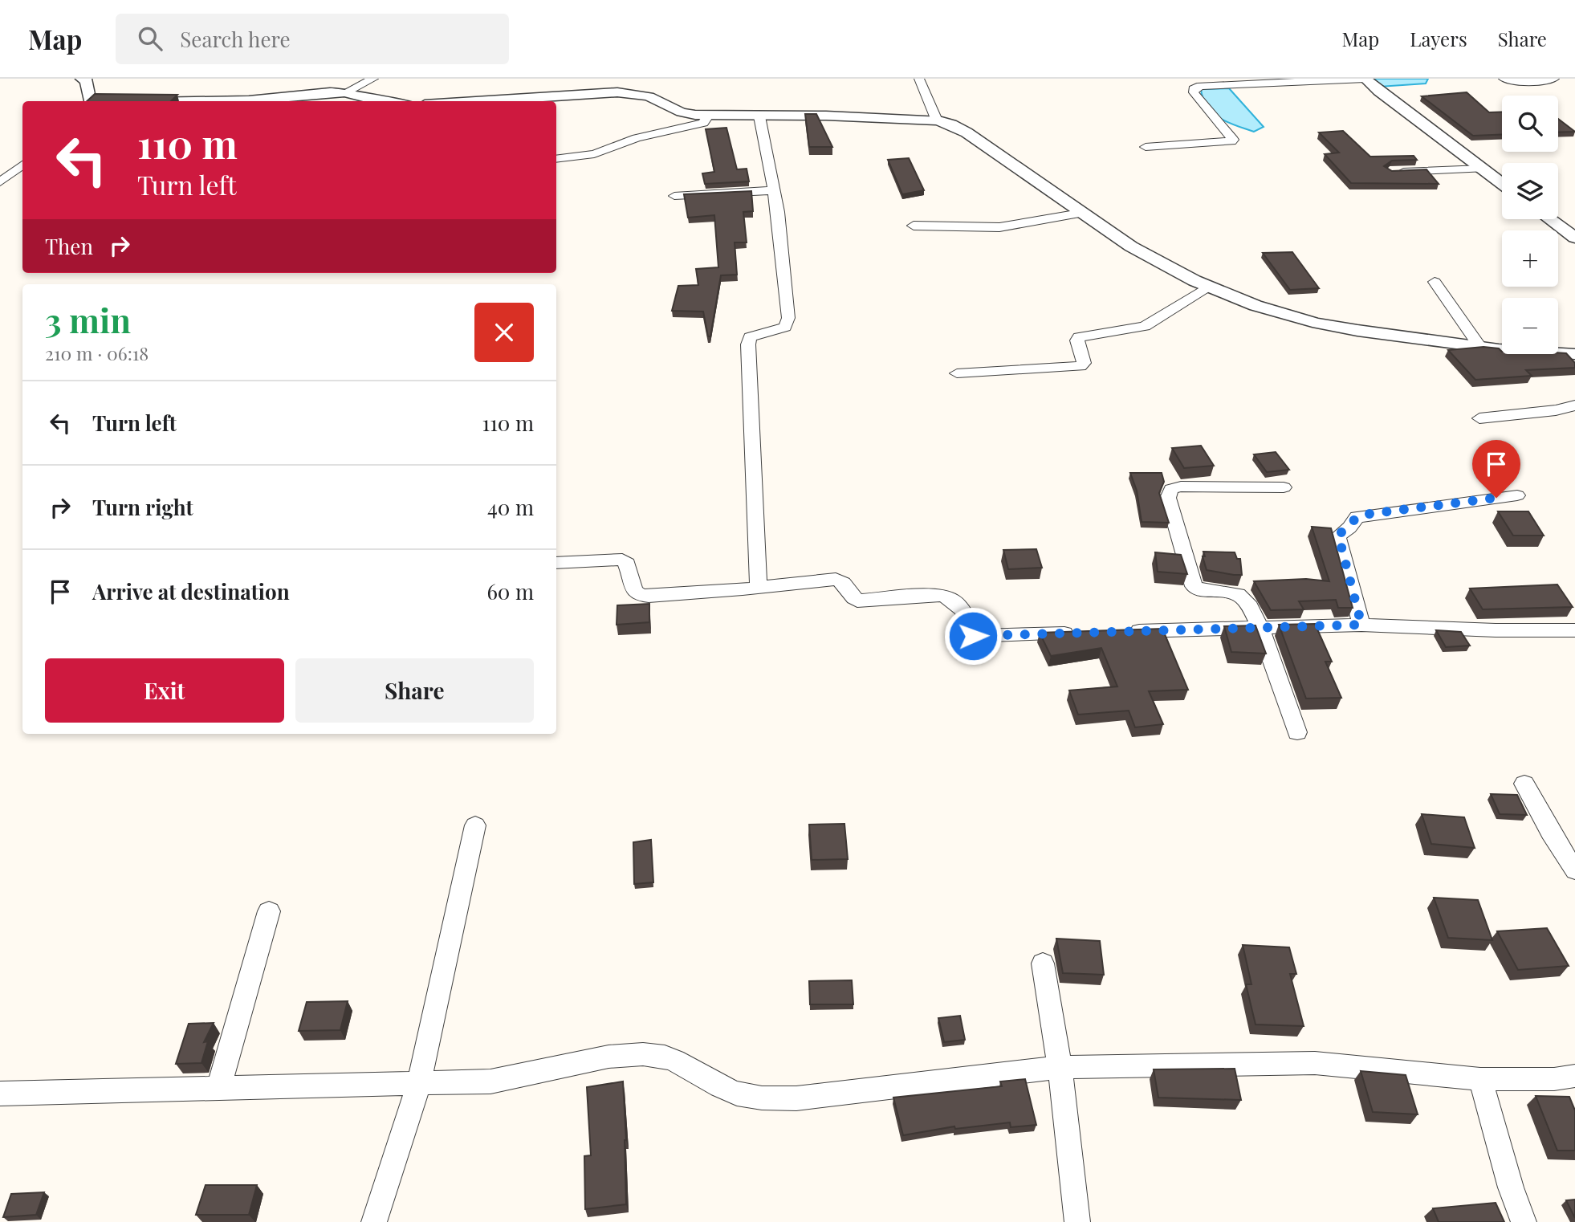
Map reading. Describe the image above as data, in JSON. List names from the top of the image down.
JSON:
{
  "page": {
    "header": "Map",
    "search": "Search here",
    "nav": ["Map", "Layers", "Share"],
    "map_buttons": ["+", "−"],
    "turn": ["110 m", "Turn left"],
    "then": "Then",
    "heading": ["3 min", "210 m · 06:18"],
    "list": [
      {
        "name": "Turn left",
        "value": "110 m"
      },
      {
        "name": "Turn right",
        "value": "40 m"
      },
      {
        "name": "Arrive at destination",
        "value": "60 m"
      }
    ],
    "buttons": ["Exit", "Share"]
  }
}
